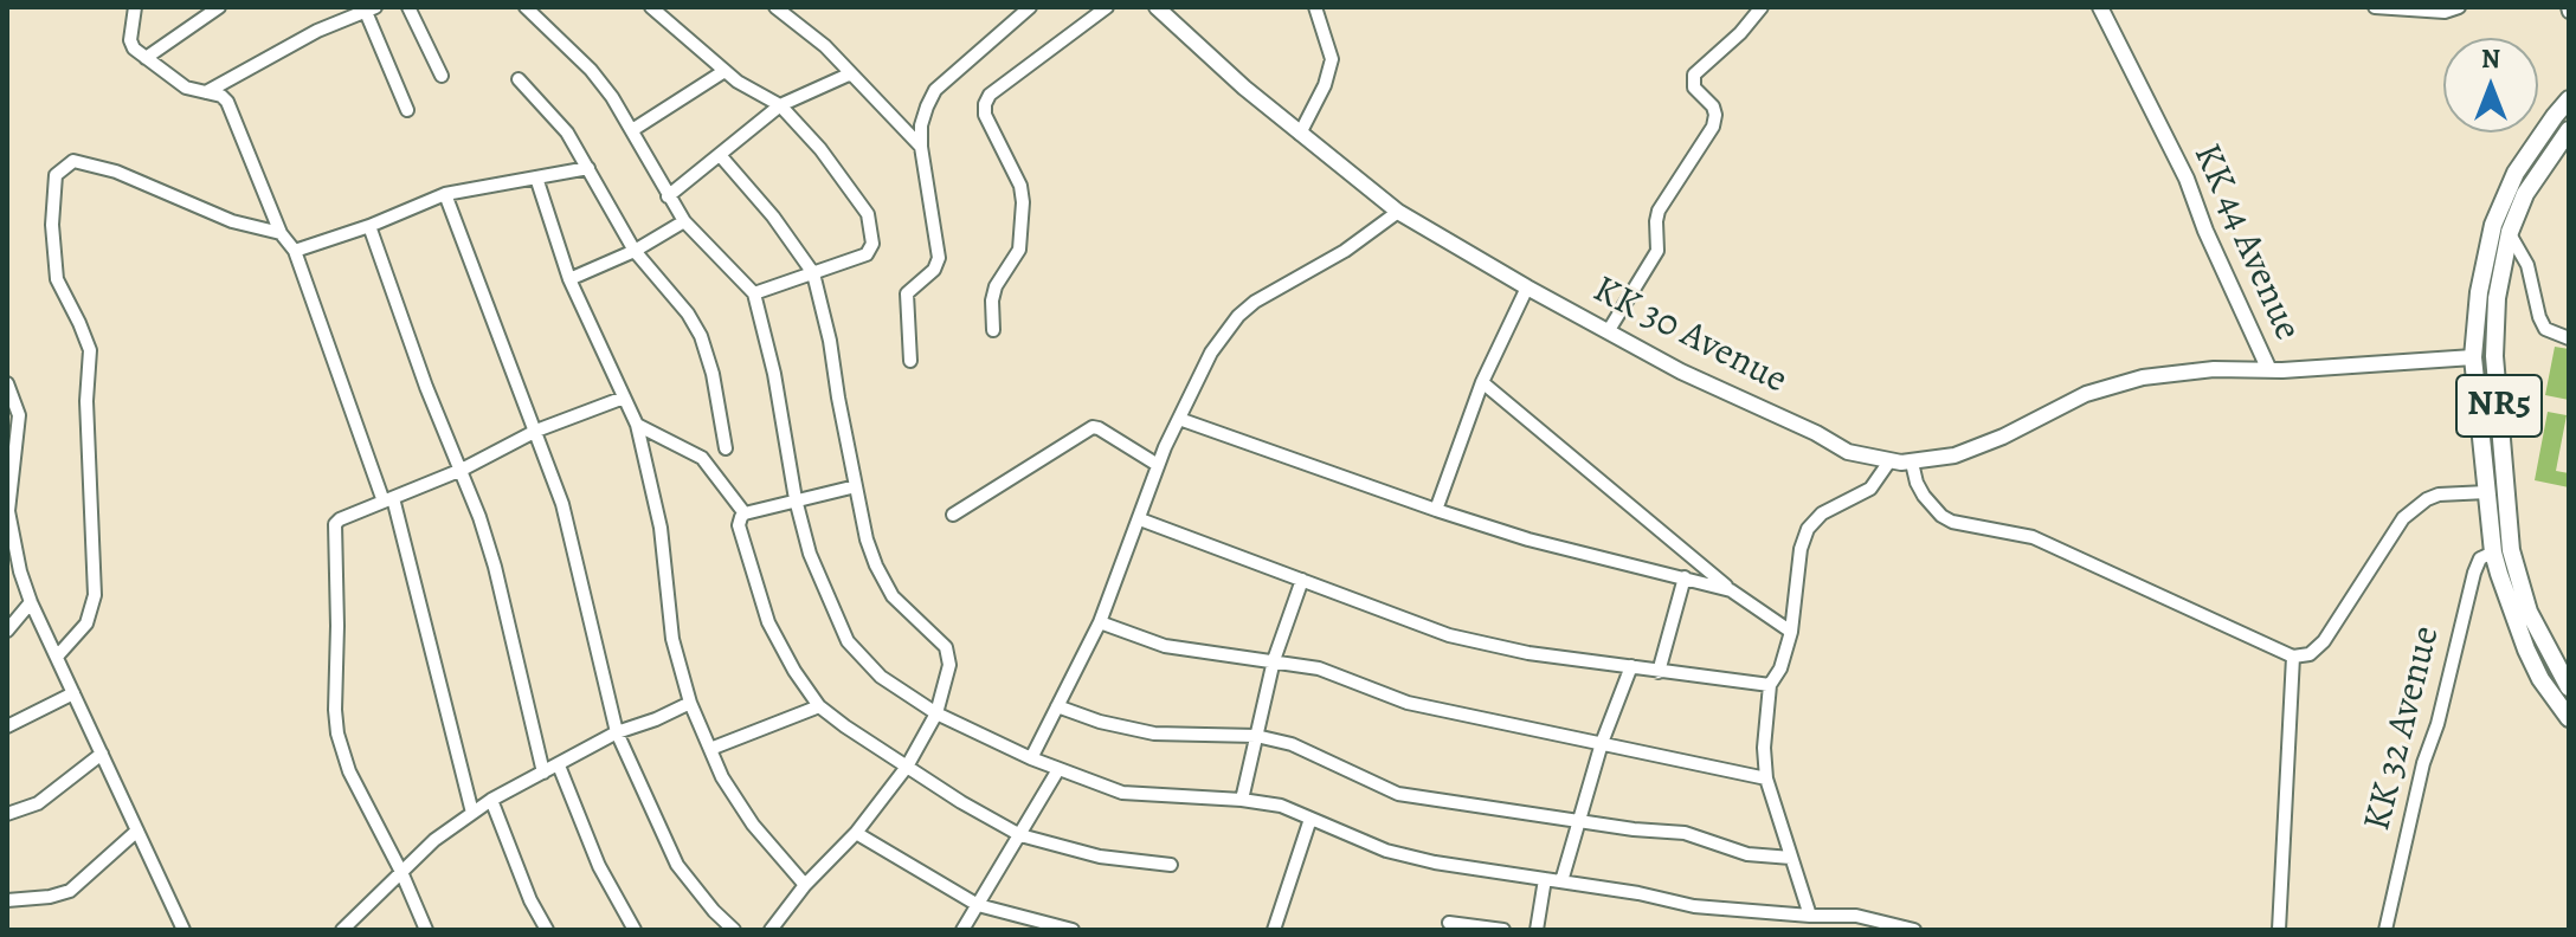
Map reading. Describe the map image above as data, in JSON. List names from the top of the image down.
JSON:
{
  "streets": {
    "highway": ["NR5"],
    "main road": ["KK 44 Avenue", "KK 30 Avenue"],
    "street": ["KK 32 Avenue"]
  },
  "crossings": [
    ["KK 44 Avenue", "KK 30 Avenue"],
    ["KK 44 Avenue", "NR5"],
    ["NR5", "KK 32 Avenue"]
  ],
  "north": "top"
}
